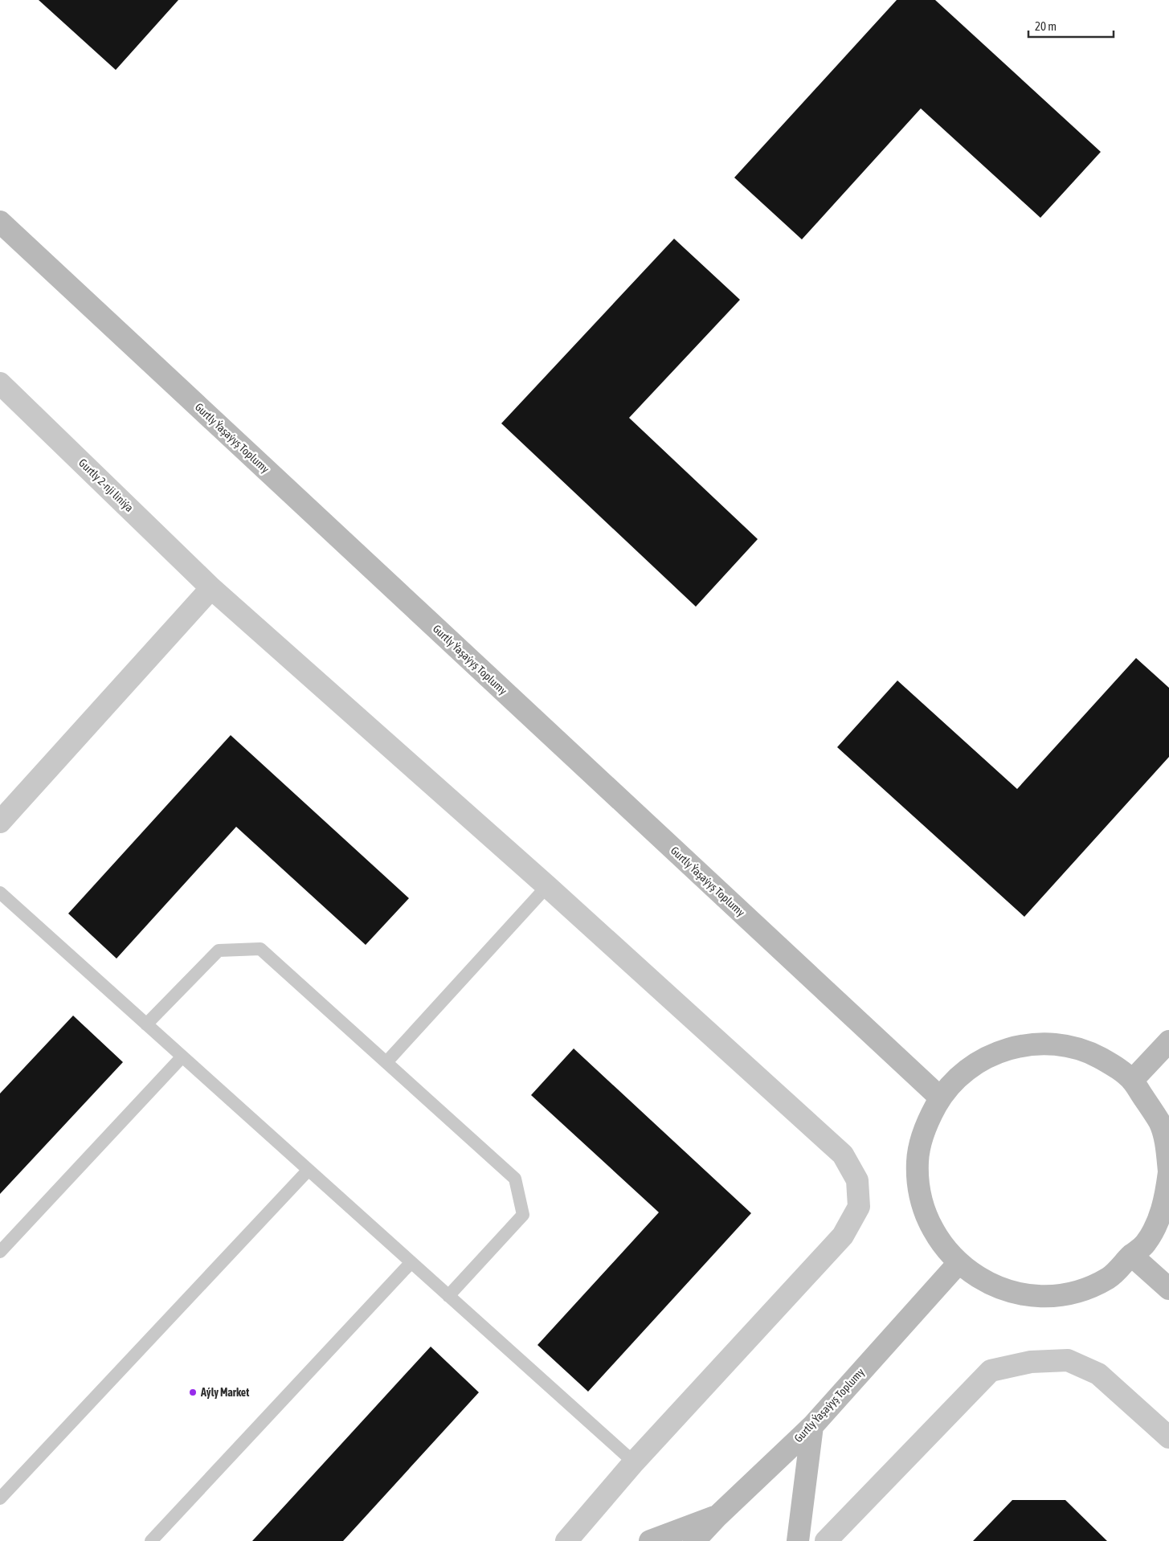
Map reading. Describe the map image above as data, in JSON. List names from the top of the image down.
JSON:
{
  "streets": {
    "street": ["Gurtly Ýaşaýyş Toplumy", "Gurtly 2-nji liniýa"]
  },
  "places": ["Aýly Market"],
  "scale_bar": "20 m"
}
